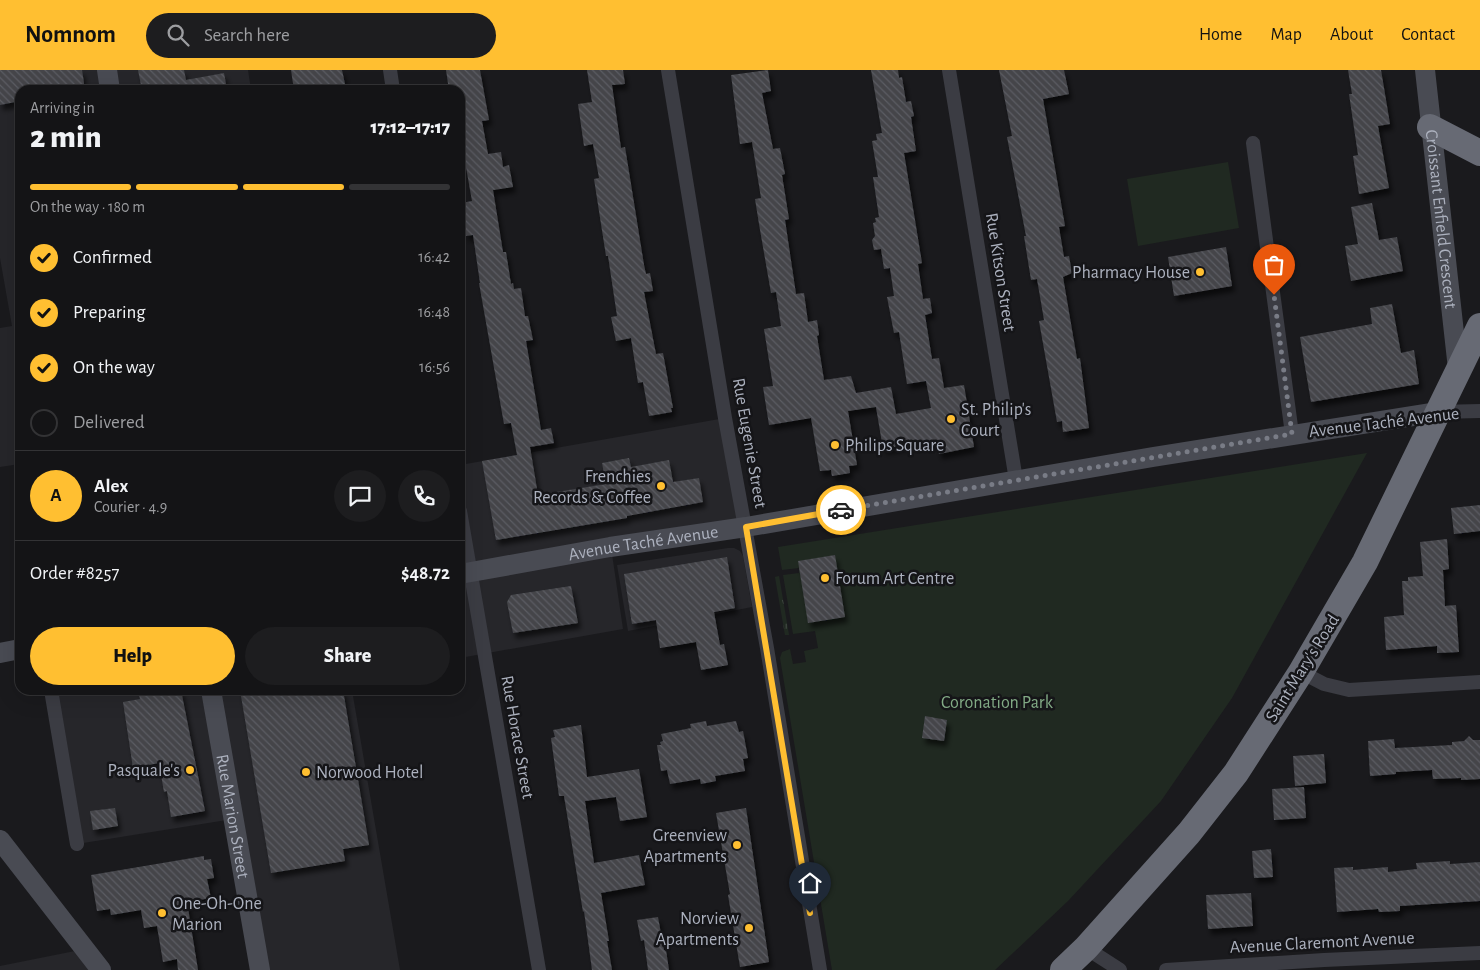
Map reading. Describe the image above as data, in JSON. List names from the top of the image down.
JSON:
{
  "streets": {
    "highway": ["Saint Mary's Road"],
    "street": [
      "Croissant Enfield Crescent",
      "Rue Kitson Street",
      "Avenue Taché Avenue",
      "Rue Eugenie Street",
      "Rue Horace Street",
      "Rue Marion Street",
      "Avenue Claremont Avenue"
    ]
  },
  "crossings": [
    ["Croissant Enfield Crescent", "Saint Mary's Road"],
    ["Rue Kitson Street", "Avenue Taché Avenue"],
    ["Avenue Taché Avenue", "Rue Eugenie Street"],
    ["Avenue Taché Avenue", "Saint Mary's Road"],
    ["Avenue Taché Avenue", "Rue Horace Street"]
  ],
  "parks": ["Coronation Park"],
  "places": [
    "Pharmacy House",
    "St. Philip's Court",
    "Philips Square",
    "Frenchies Records & Coffee",
    "Forum Art Centre",
    "Pasquale's",
    "Norwood Hotel",
    "Greenview Apartments",
    "One-Oh-One Marion",
    "Norview Apartments"
  ],
  "page": {
    "header": "Nomnom",
    "search": "Search here",
    "nav": [
      "Home",
      "Map",
      "About",
      "Contact"
    ],
    "heading": ["2 min", "Arriving in", "17:12–17:17"],
    "panel": [
      "Alex",
      "Courier · 4.9",
      "Order #8257",
      "$48.72"
    ],
    "bar": "On the way · 180 m",
    "list": [
      ["Confirmed", "16:42"],
      ["Preparing", "16:48"],
      ["On the way", "16:56"],
      "Delivered"
    ],
    "round": "A",
    "buttons": ["Help", "Share"]
  }
}
